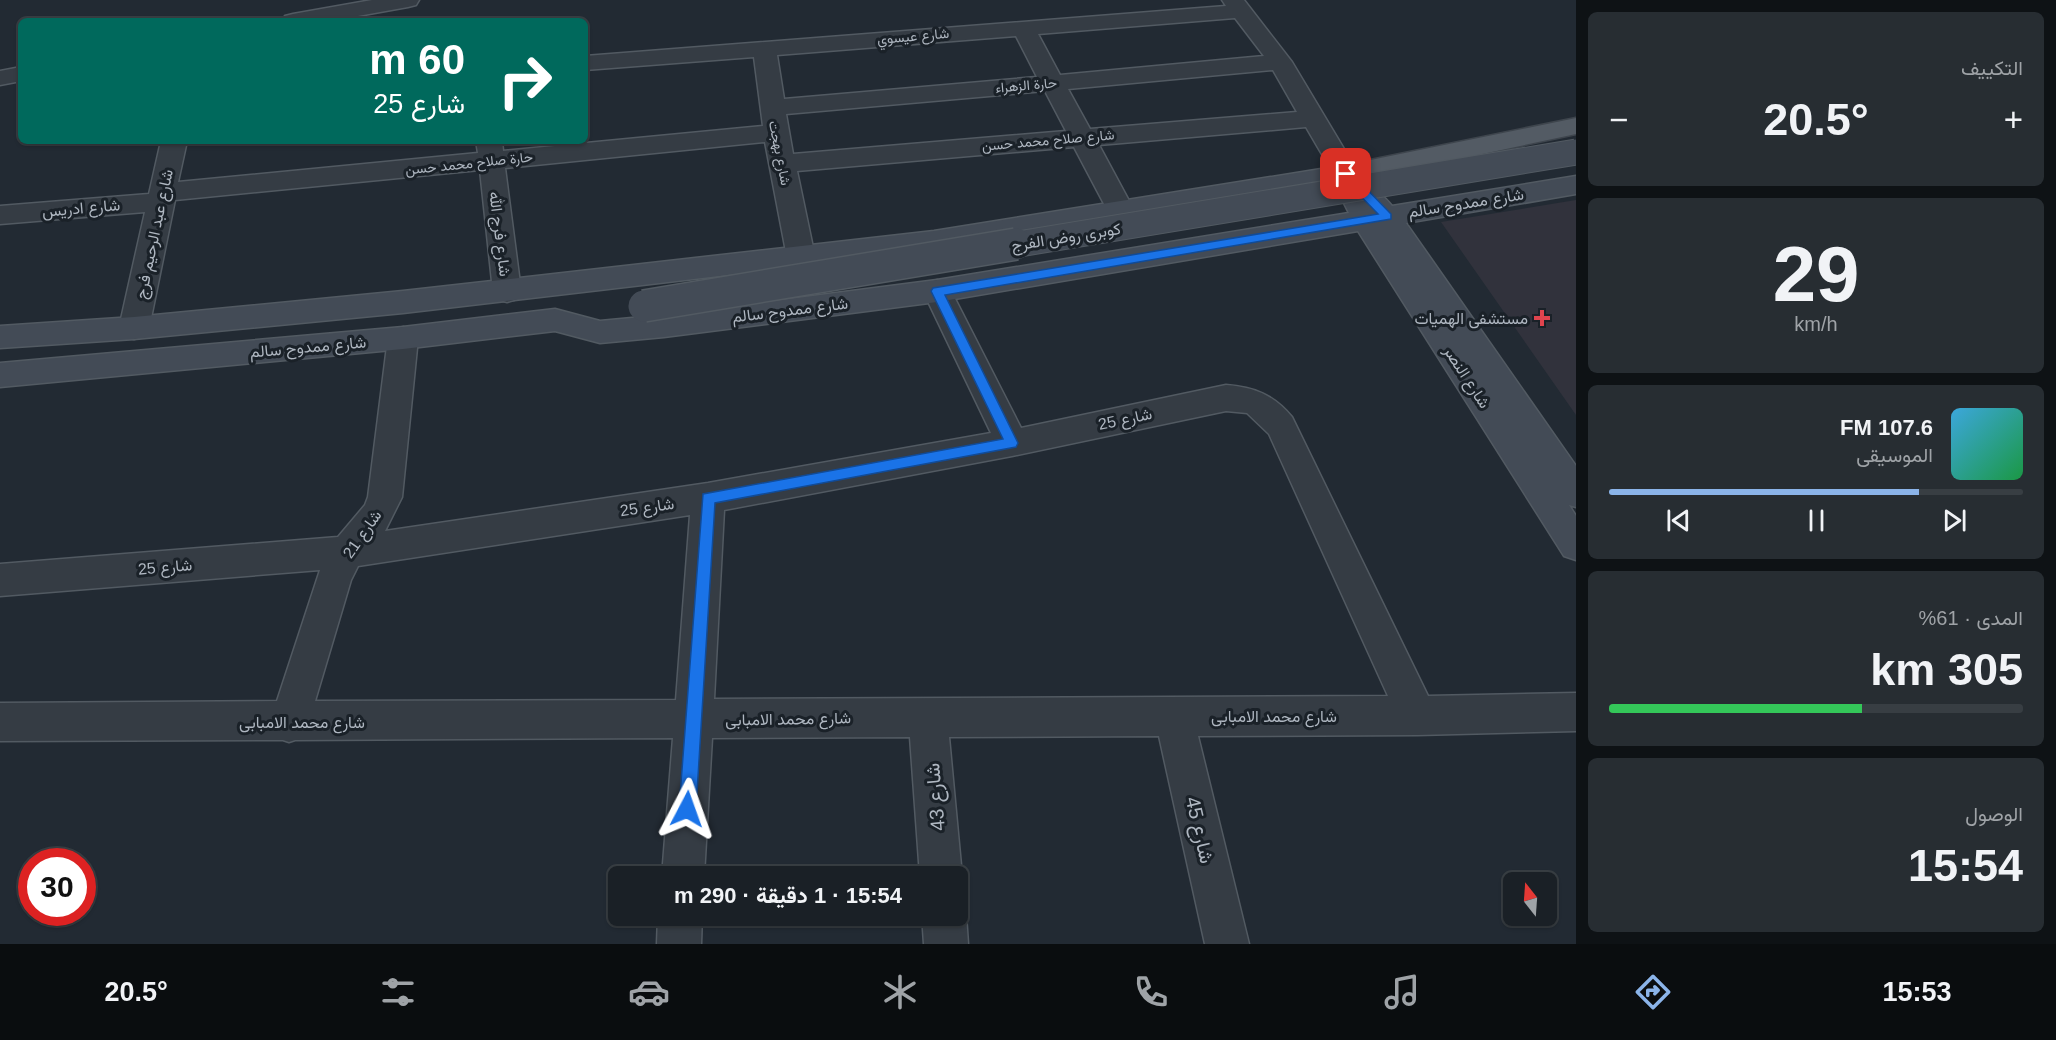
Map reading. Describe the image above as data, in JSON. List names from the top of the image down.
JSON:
{
  "streets": {
    "main road": ["شارع ممدوح سالم", "كوبرى روض الفرج", "شارع النصر"],
    "street": [
      "شارع عيسوي",
      "حارة الزهراء",
      "شارع صلاح محمد حسن",
      "شارع بهجت",
      "حارة صلاح محمد حسن",
      "شارع ادريس",
      "شارع عبد الرحيم فرج",
      "شارع فرج الله",
      "شارع 25",
      "شارع 21",
      "شارع محمد الامبابى",
      "شارع 43",
      "شارع 45"
    ]
  },
  "crossings": [
    ["شارع عيسوي", "شارع بهجت"],
    ["شارع عيسوي", "شارع النصر"],
    ["حارة الزهراء", "شارع بهجت"],
    ["حارة الزهراء", "حارة صلاح محمد حسن"],
    ["حارة الزهراء", "شارع النصر"],
    ["شارع صلاح محمد حسن", "شارع بهجت"],
    ["شارع صلاح محمد حسن", "شارع النصر"],
    ["شارع بهجت", "حارة صلاح محمد حسن"],
    ["حارة صلاح محمد حسن", "شارع ادريس"],
    ["حارة صلاح محمد حسن", "شارع عبد الرحيم فرج"],
    ["حارة صلاح محمد حسن", "شارع فرج الله"],
    ["شارع ممدوح سالم", "كوبرى روض الفرج"],
    ["شارع ممدوح سالم", "شارع النصر"],
    ["شارع ممدوح سالم", "شارع 21"],
    ["شارع ادريس", "شارع عبد الرحيم فرج"],
    ["شارع 25", "شارع 21"],
    ["شارع 25", "شارع محمد الامبابى"],
    ["شارع 21", "شارع محمد الامبابى"],
    ["شارع محمد الامبابى", "شارع 43"],
    ["شارع محمد الامبابى", "شارع 45"]
  ],
  "places": {
    "health": ["مستشفى الهميات"]
  },
  "north": "top",
  "page": {
    "tile": [
      "التكييف",
      ["29", "km/h"],
      ["المدى · 61%", "305 km"],
      ["الوصول", "15:54"]
    ],
    "turn": ["60 m", "شارع 25"],
    "heat": ["−", "20.5°", "+"],
    "song": ["107.6 FM", "الموسيقى"],
    "limit": "30",
    "trip": "15:54 · 1 دقيقة · 290 m",
    "tabs": ["15:53", "20.5°"]
  }
}
